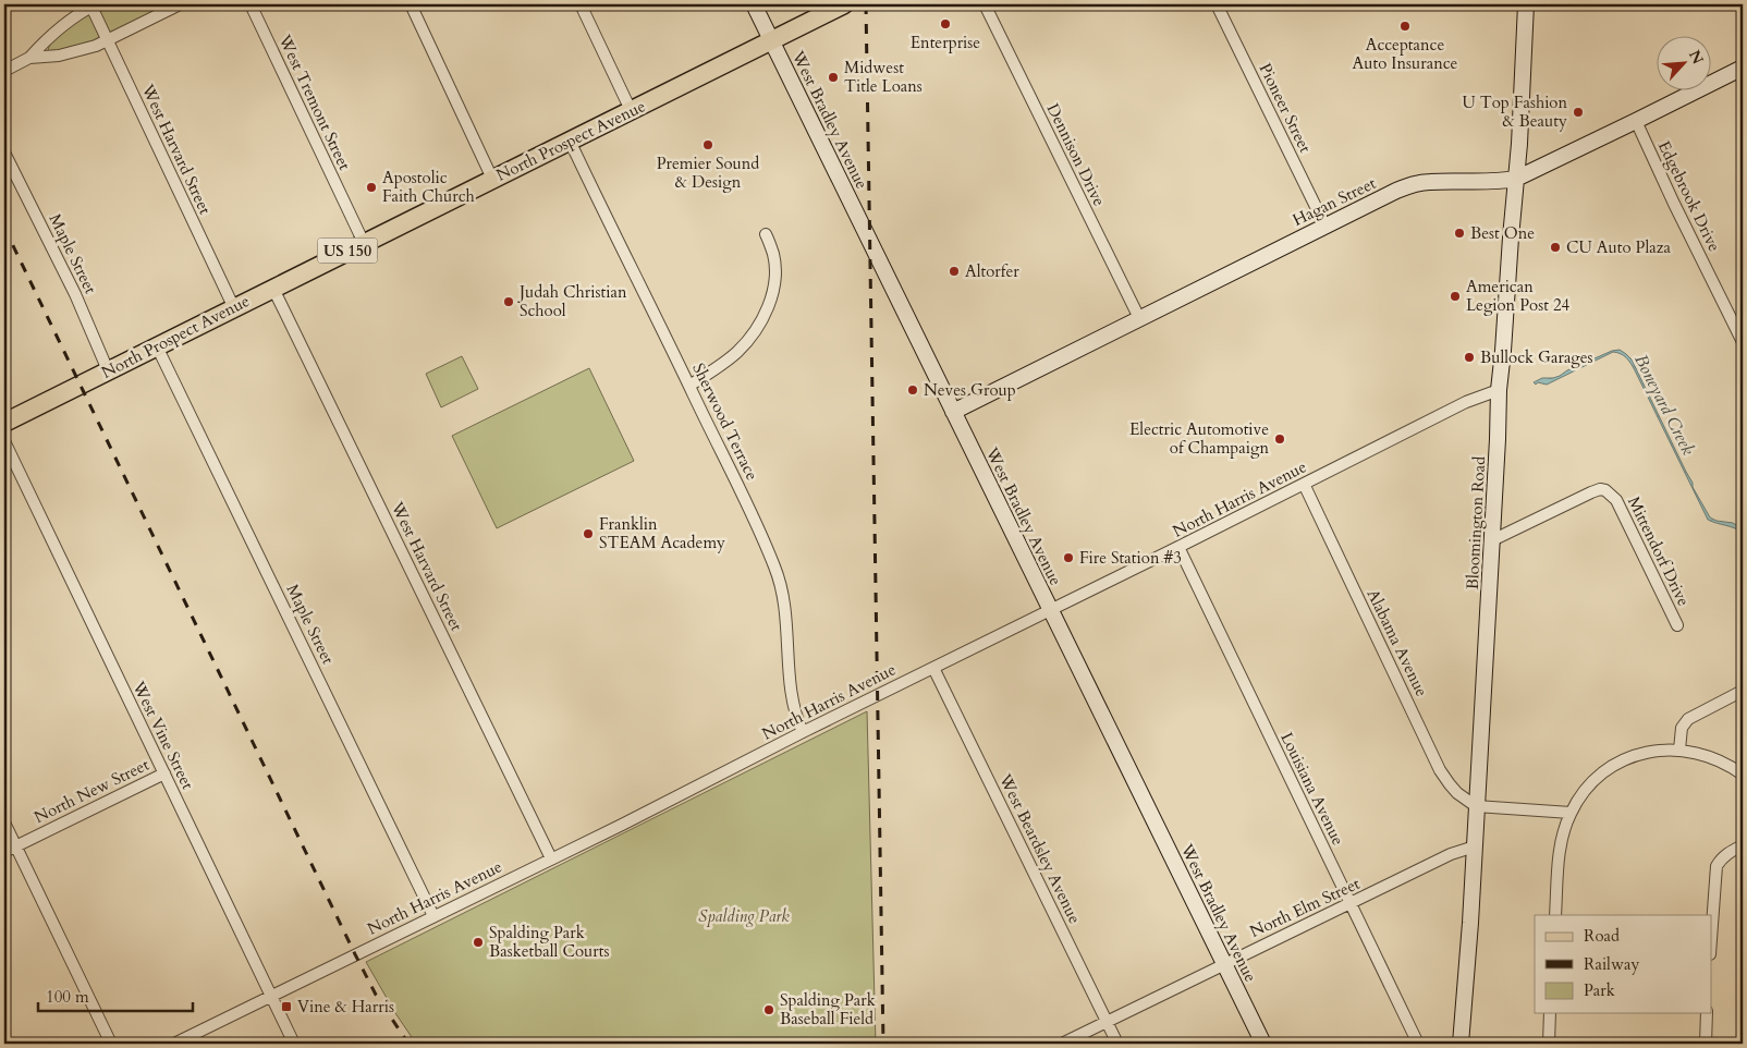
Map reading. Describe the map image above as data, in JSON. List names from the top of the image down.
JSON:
{
  "streets": {
    "main road": [
      "West Bradley Avenue",
      "North Prospect Avenue",
      "Hagan Street",
      "US 150",
      "Bloomington Road"
    ],
    "street": [
      "West Tremont Street",
      "Pioneer Street",
      "West Harvard Street",
      "Dennison Drive",
      "Edgebrook Drive",
      "Maple Street",
      "Sherwood Terrace",
      "North Harris Avenue",
      "Mittendorf Drive",
      "Alabama Avenue",
      "West Vine Street",
      "Louisiana Avenue",
      "North New Street",
      "West Beardsley Avenue",
      "North Elm Street"
    ]
  },
  "crossings": [
    ["West Tremont Street", "North Prospect Avenue"],
    ["Pioneer Street", "Hagan Street"],
    ["West Bradley Avenue", "North Prospect Avenue"],
    ["West Bradley Avenue", "Hagan Street"],
    ["West Bradley Avenue", "North Harris Avenue"],
    ["West Bradley Avenue", "North Elm Street"],
    ["North Prospect Avenue", "West Harvard Street"],
    ["North Prospect Avenue", "Maple Street"],
    ["North Prospect Avenue", "Sherwood Terrace"],
    ["West Harvard Street", "North Harris Avenue"],
    ["Dennison Drive", "Hagan Street"],
    ["Edgebrook Drive", "Hagan Street"],
    ["Hagan Street", "Bloomington Road"],
    ["Maple Street", "North Harris Avenue"],
    ["Sherwood Terrace", "North Harris Avenue"],
    ["North Harris Avenue", "Bloomington Road"],
    ["North Harris Avenue", "Alabama Avenue"],
    ["North Harris Avenue", "West Vine Street"],
    ["North Harris Avenue", "Louisiana Avenue"],
    ["North Harris Avenue", "West Beardsley Avenue"],
    ["Bloomington Road", "Mittendorf Drive"],
    ["Bloomington Road", "Alabama Avenue"],
    ["Bloomington Road", "North Elm Street"],
    ["West Vine Street", "North New Street"],
    ["Louisiana Avenue", "North Elm Street"],
    ["West Beardsley Avenue", "North Elm Street"]
  ],
  "water": ["Boneyard Creek"],
  "parks": ["Spalding Park"],
  "places": {
    "other": [
      "Enterprise",
      "Acceptance Auto Insurance",
      "Midwest Title Loans",
      "U Top Fashion & Beauty",
      "Premier Sound & Design",
      "Apostolic Faith Church",
      "Best One",
      "CU Auto Plaza",
      "Altorfer",
      "American Legion Post 24",
      "Judah Christian School",
      "Bullock Garages",
      "Neves Group",
      "Electric Automotive of Champaign",
      "Franklin STEAM Academy",
      "Fire Station #3",
      "Spalding Park Basketball Courts",
      "Spalding Park Baseball Field"
    ],
    "transit": ["Vine & Harris"]
  },
  "legend": ["Road", "Railway", "Park"],
  "scale_bar": "100 m",
  "north": "top right"
}
